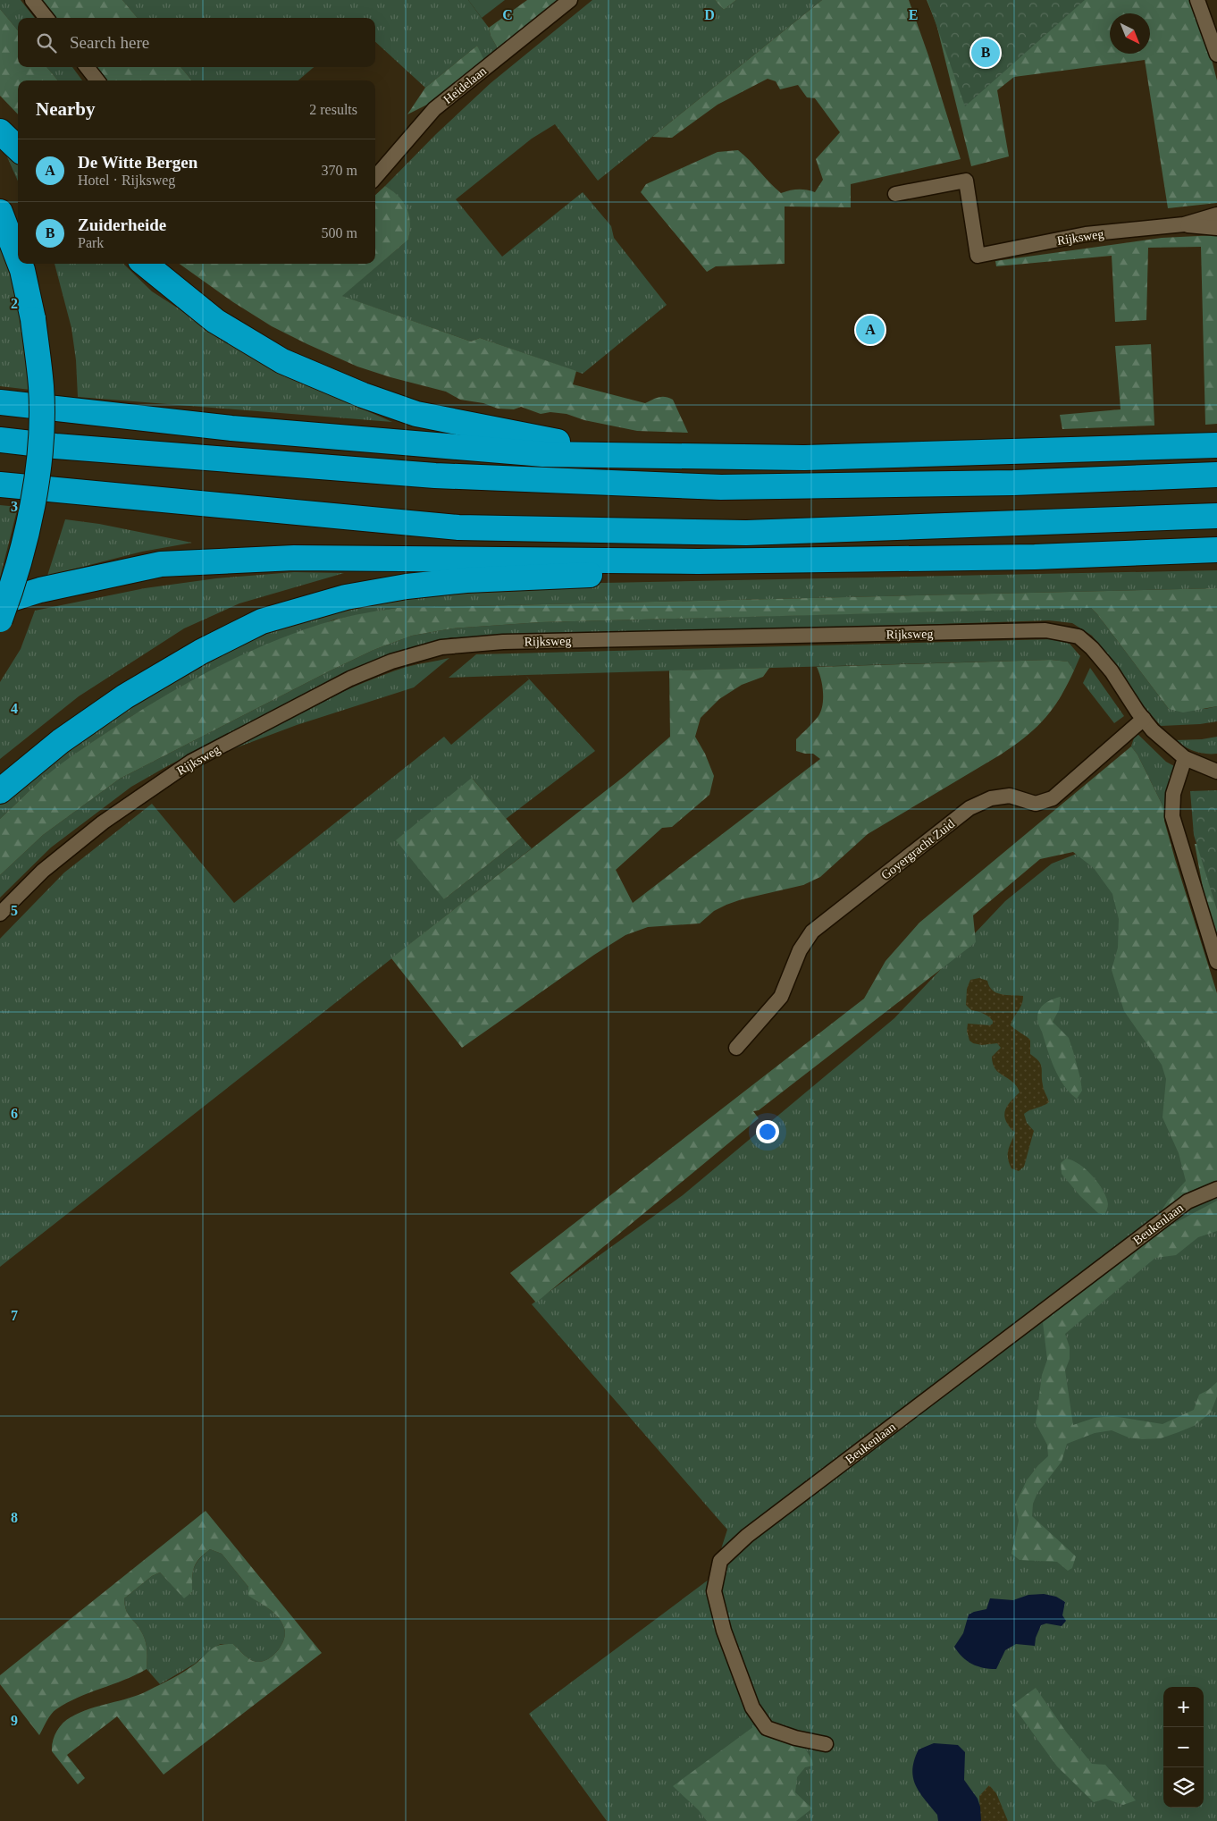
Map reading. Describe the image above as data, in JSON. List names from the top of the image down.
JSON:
{
  "streets": {
    "street": [
      "Heidelaan",
      "Rijksweg",
      "Goyergracht Zuid",
      "Beukenlaan"
    ]
  },
  "crossings": [
    ["Rijksweg", "Goyergracht Zuid"]
  ],
  "north": "bottom right",
  "page": {
    "search": "Search here",
    "pins": ["B", "A"],
    "heading": ["Nearby", "2 results"],
    "list": [
      {
        "mark": "A",
        "name": "De Witte Bergen",
        "note": "Hotel · Rijksweg",
        "value": "370 m"
      },
      {
        "mark": "B",
        "name": "Zuiderheide",
        "note": "Park",
        "value": "500 m"
      }
    ],
    "map_buttons": ["+", "−"]
  },
  "grid": {
    "columns": ["C", "D", "E"],
    "rows": [
      "2",
      "3",
      "4",
      "5",
      "6",
      "7",
      "8",
      "9"
    ]
  }
}
